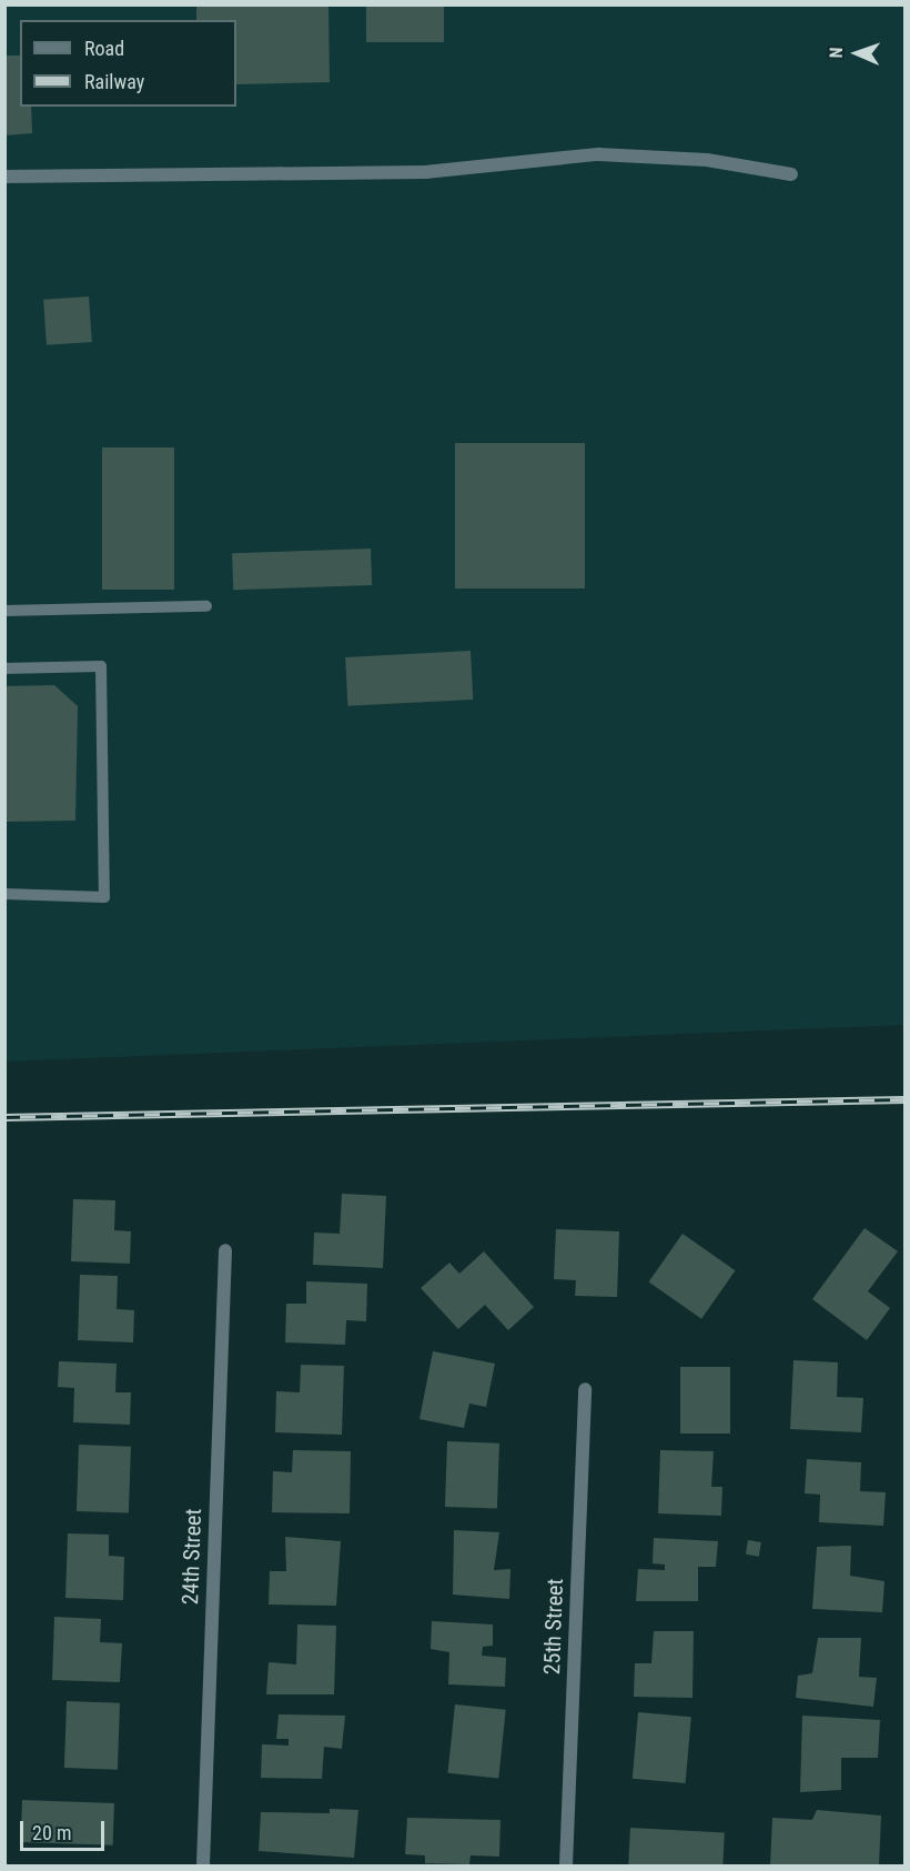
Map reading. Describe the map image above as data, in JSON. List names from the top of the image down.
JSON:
{
  "streets": {
    "street": ["24th Street", "25th Street"]
  },
  "legend": ["Road", "Railway"],
  "scale_bar": "20 m",
  "north": "left"
}
